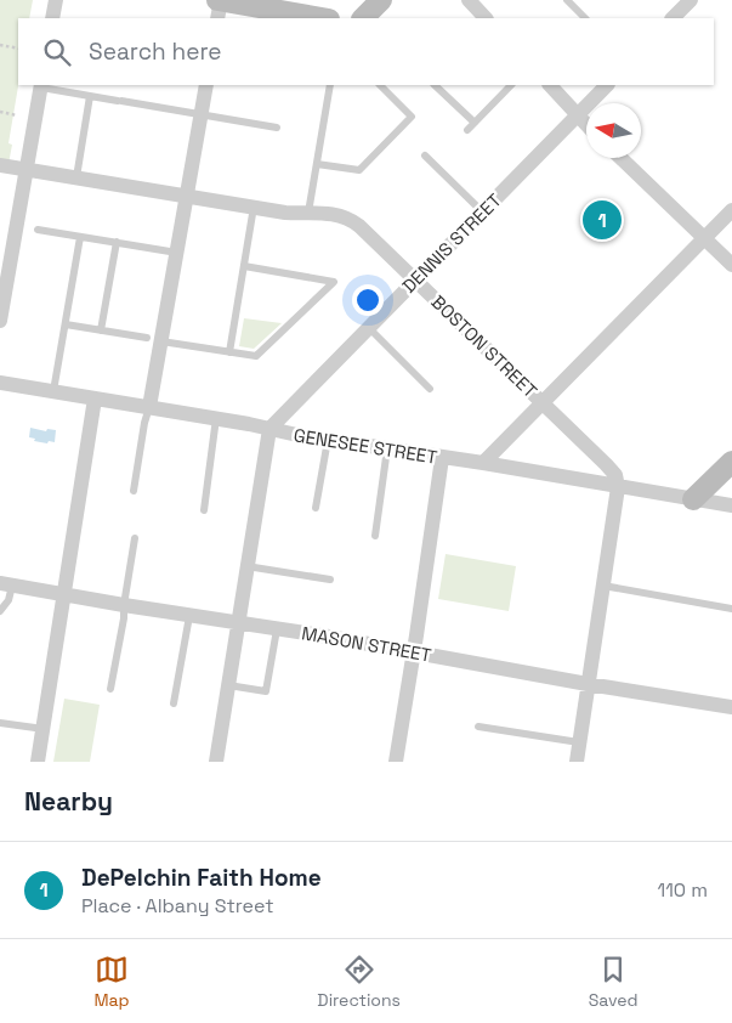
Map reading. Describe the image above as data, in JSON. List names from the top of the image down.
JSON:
{
  "streets": {
    "street": [
      "DENNIS STREET",
      "BOSTON STREET",
      "GENESEE STREET",
      "MASON STREET"
    ]
  },
  "crossings": [
    ["DENNIS STREET", "BOSTON STREET"],
    ["DENNIS STREET", "GENESEE STREET"],
    ["BOSTON STREET", "GENESEE STREET"]
  ],
  "north": "left",
  "page": {
    "search": "Search here",
    "pins": "1",
    "heading": "Nearby",
    "list": [
      {
        "mark": "1",
        "name": "DePelchin Faith Home",
        "note": "Place · Albany Street",
        "value": "110 m"
      }
    ],
    "nav": ["Map", "Directions", "Saved"]
  }
}
